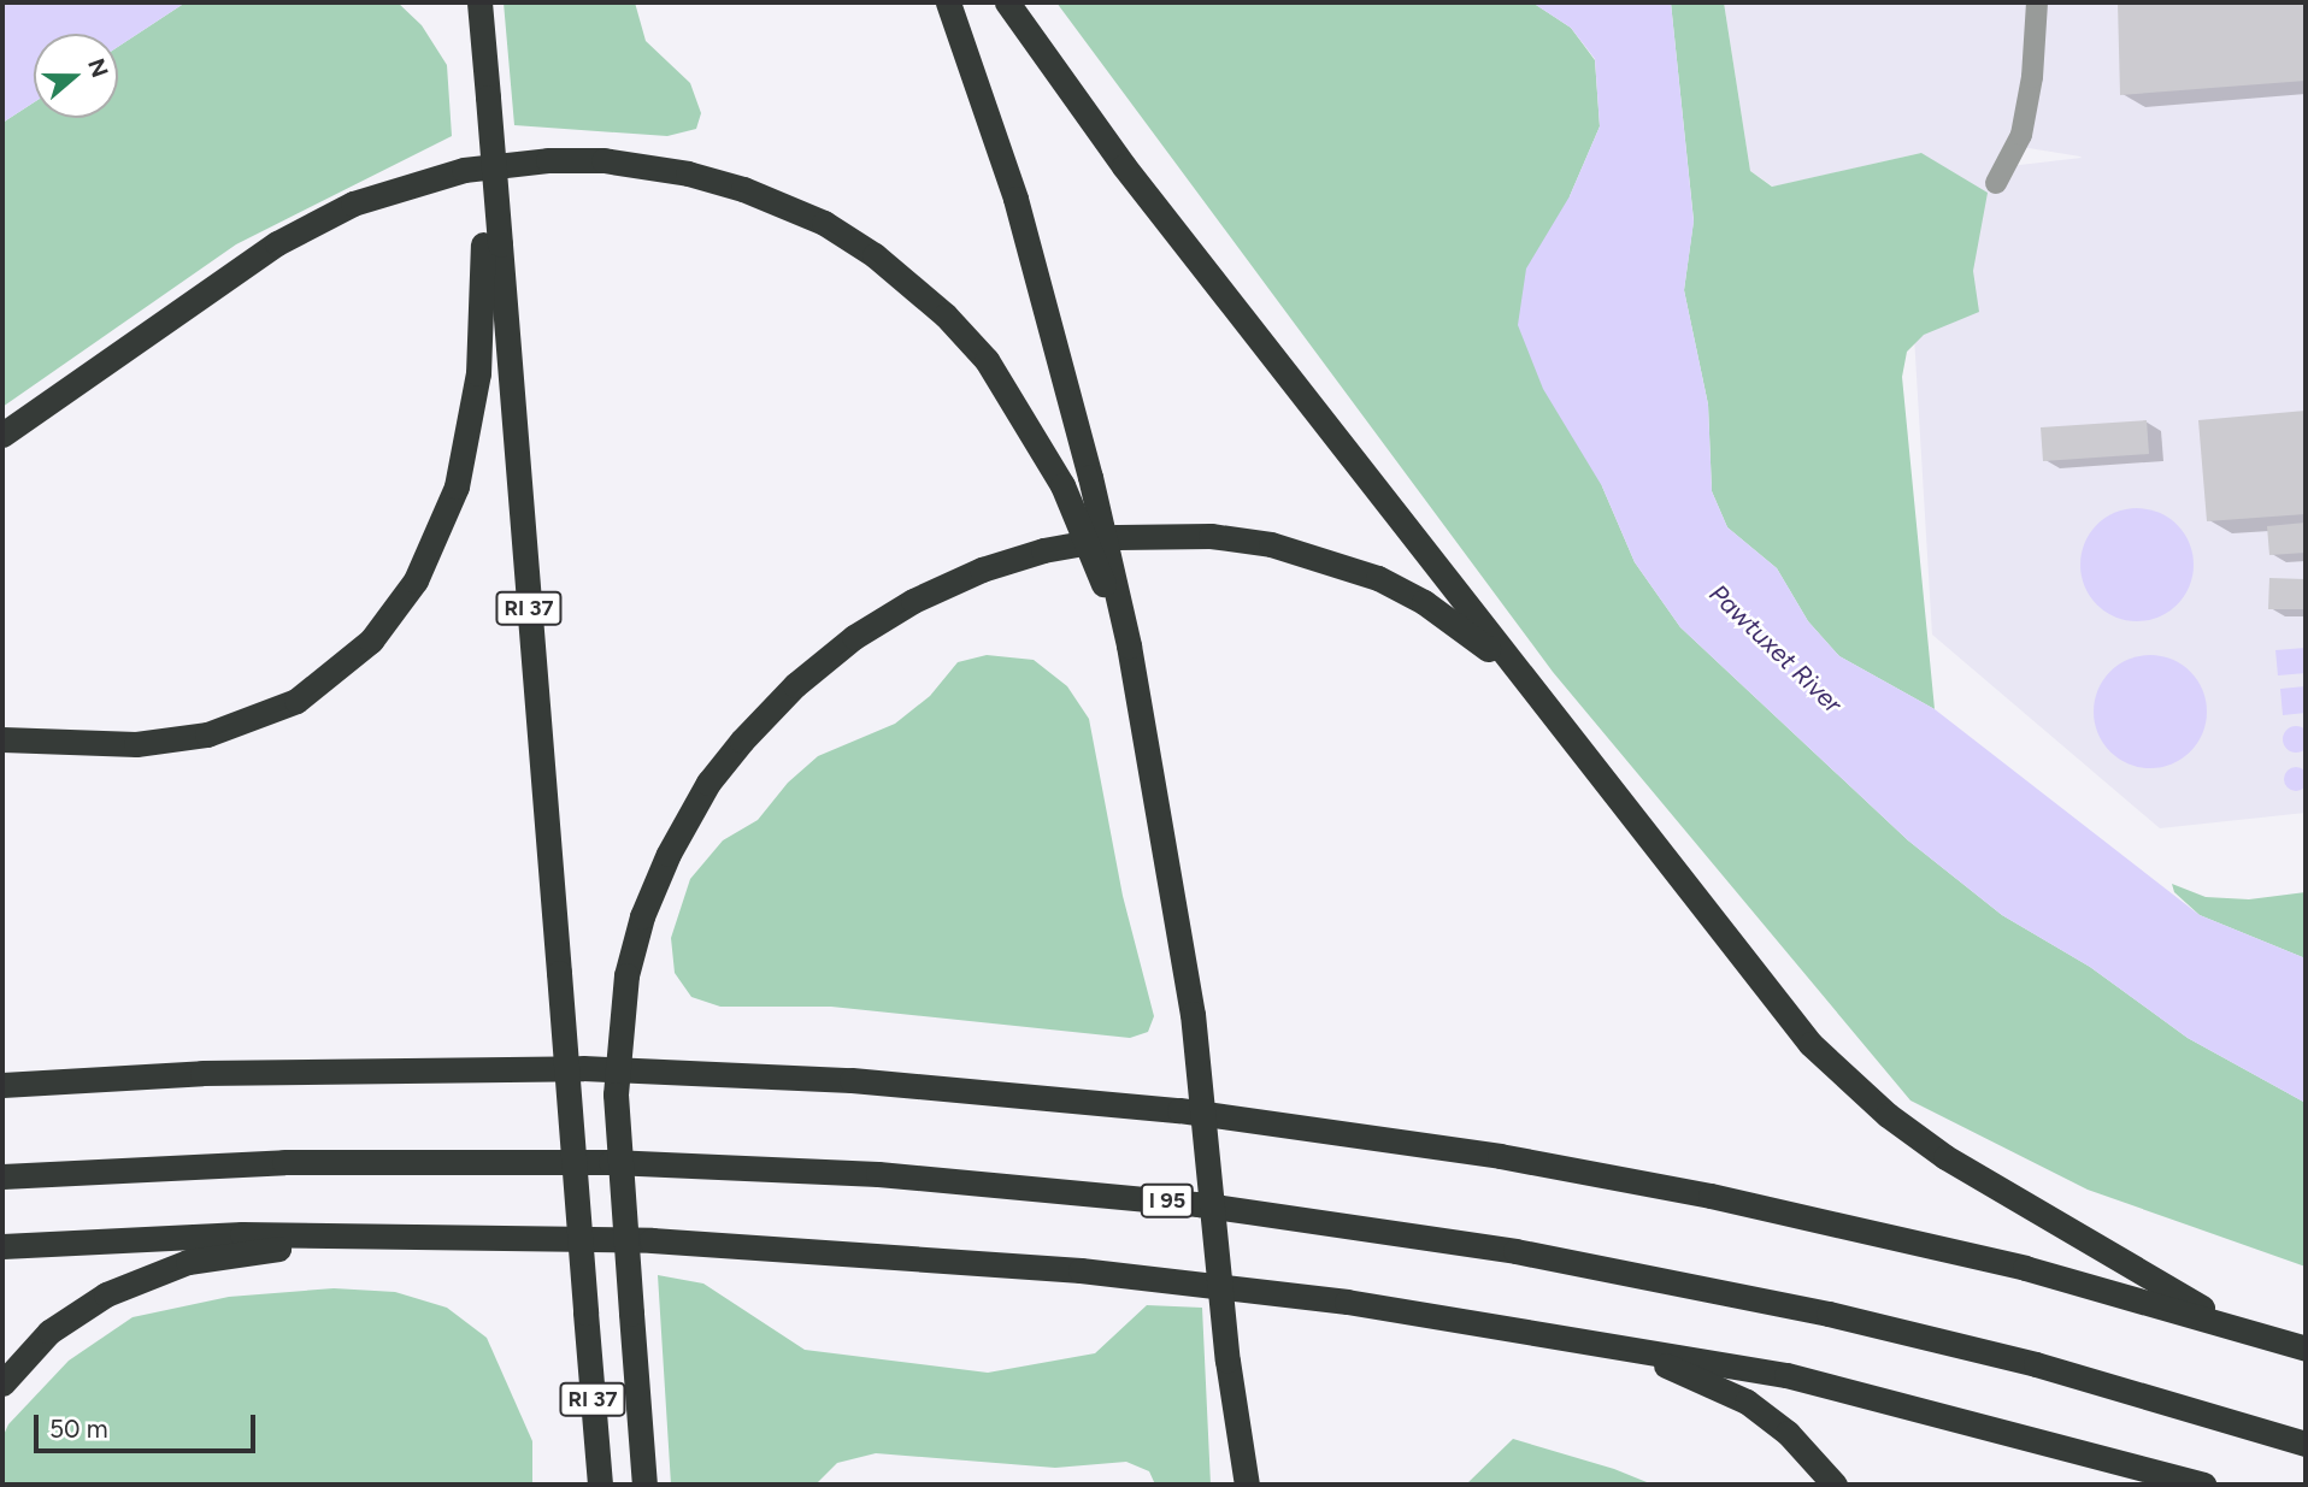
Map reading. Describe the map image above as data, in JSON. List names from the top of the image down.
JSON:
{
  "streets": {
    "highway": ["RI 37", "I 95"]
  },
  "water": ["Pawtuxet River"],
  "scale_bar": "50 m",
  "north": "right"
}
